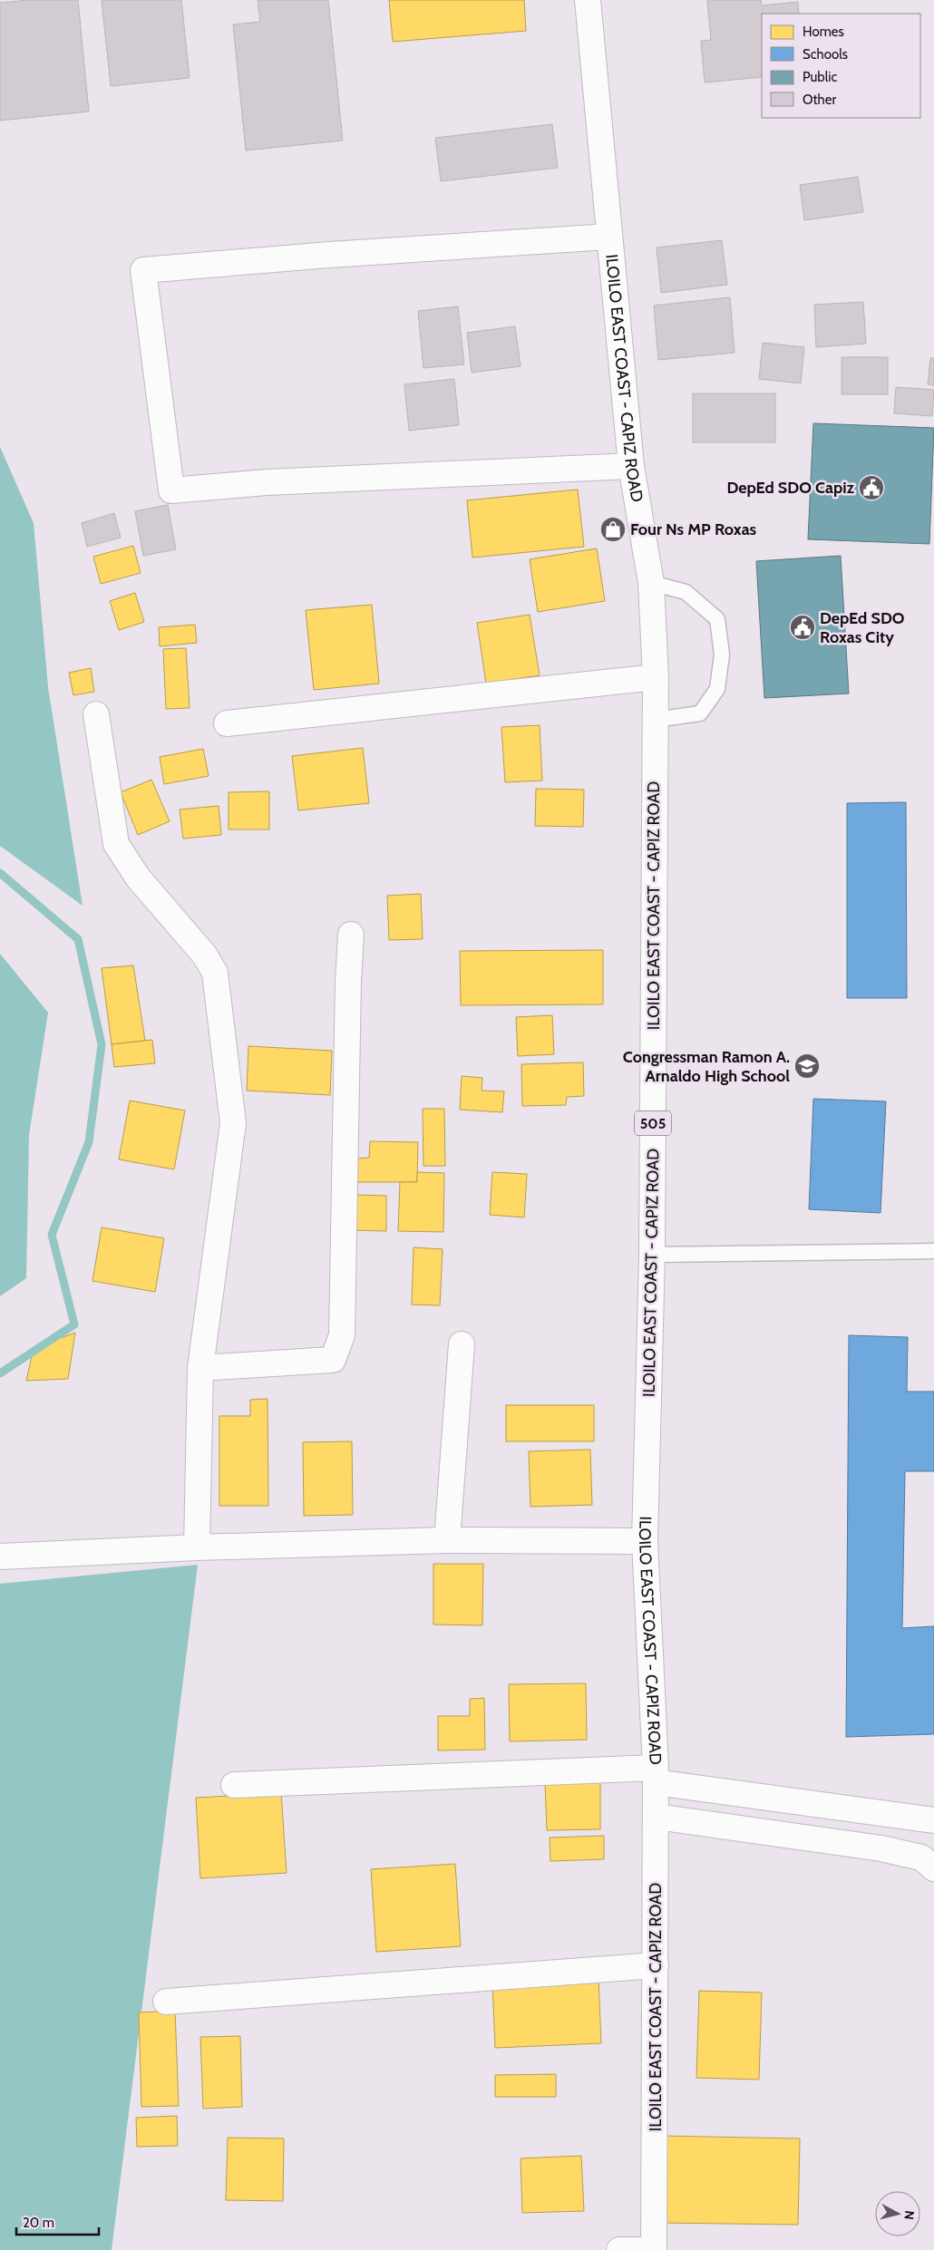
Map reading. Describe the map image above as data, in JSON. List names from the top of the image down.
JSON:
{
  "streets": {
    "street": ["ILOILO EAST COAST - CAPIZ ROAD", "505"]
  },
  "places": {
    "public building": ["DepEd SDO Capiz", "DepEd SDO Roxas City"],
    "shop": ["Four Ns MP Roxas"],
    "school or university": ["Congressman Ramon A. Arnaldo High School"]
  },
  "legend": [
    "Homes",
    "Schools",
    "Public",
    "Other"
  ],
  "scale_bar": "20 m",
  "north": "right"
}
